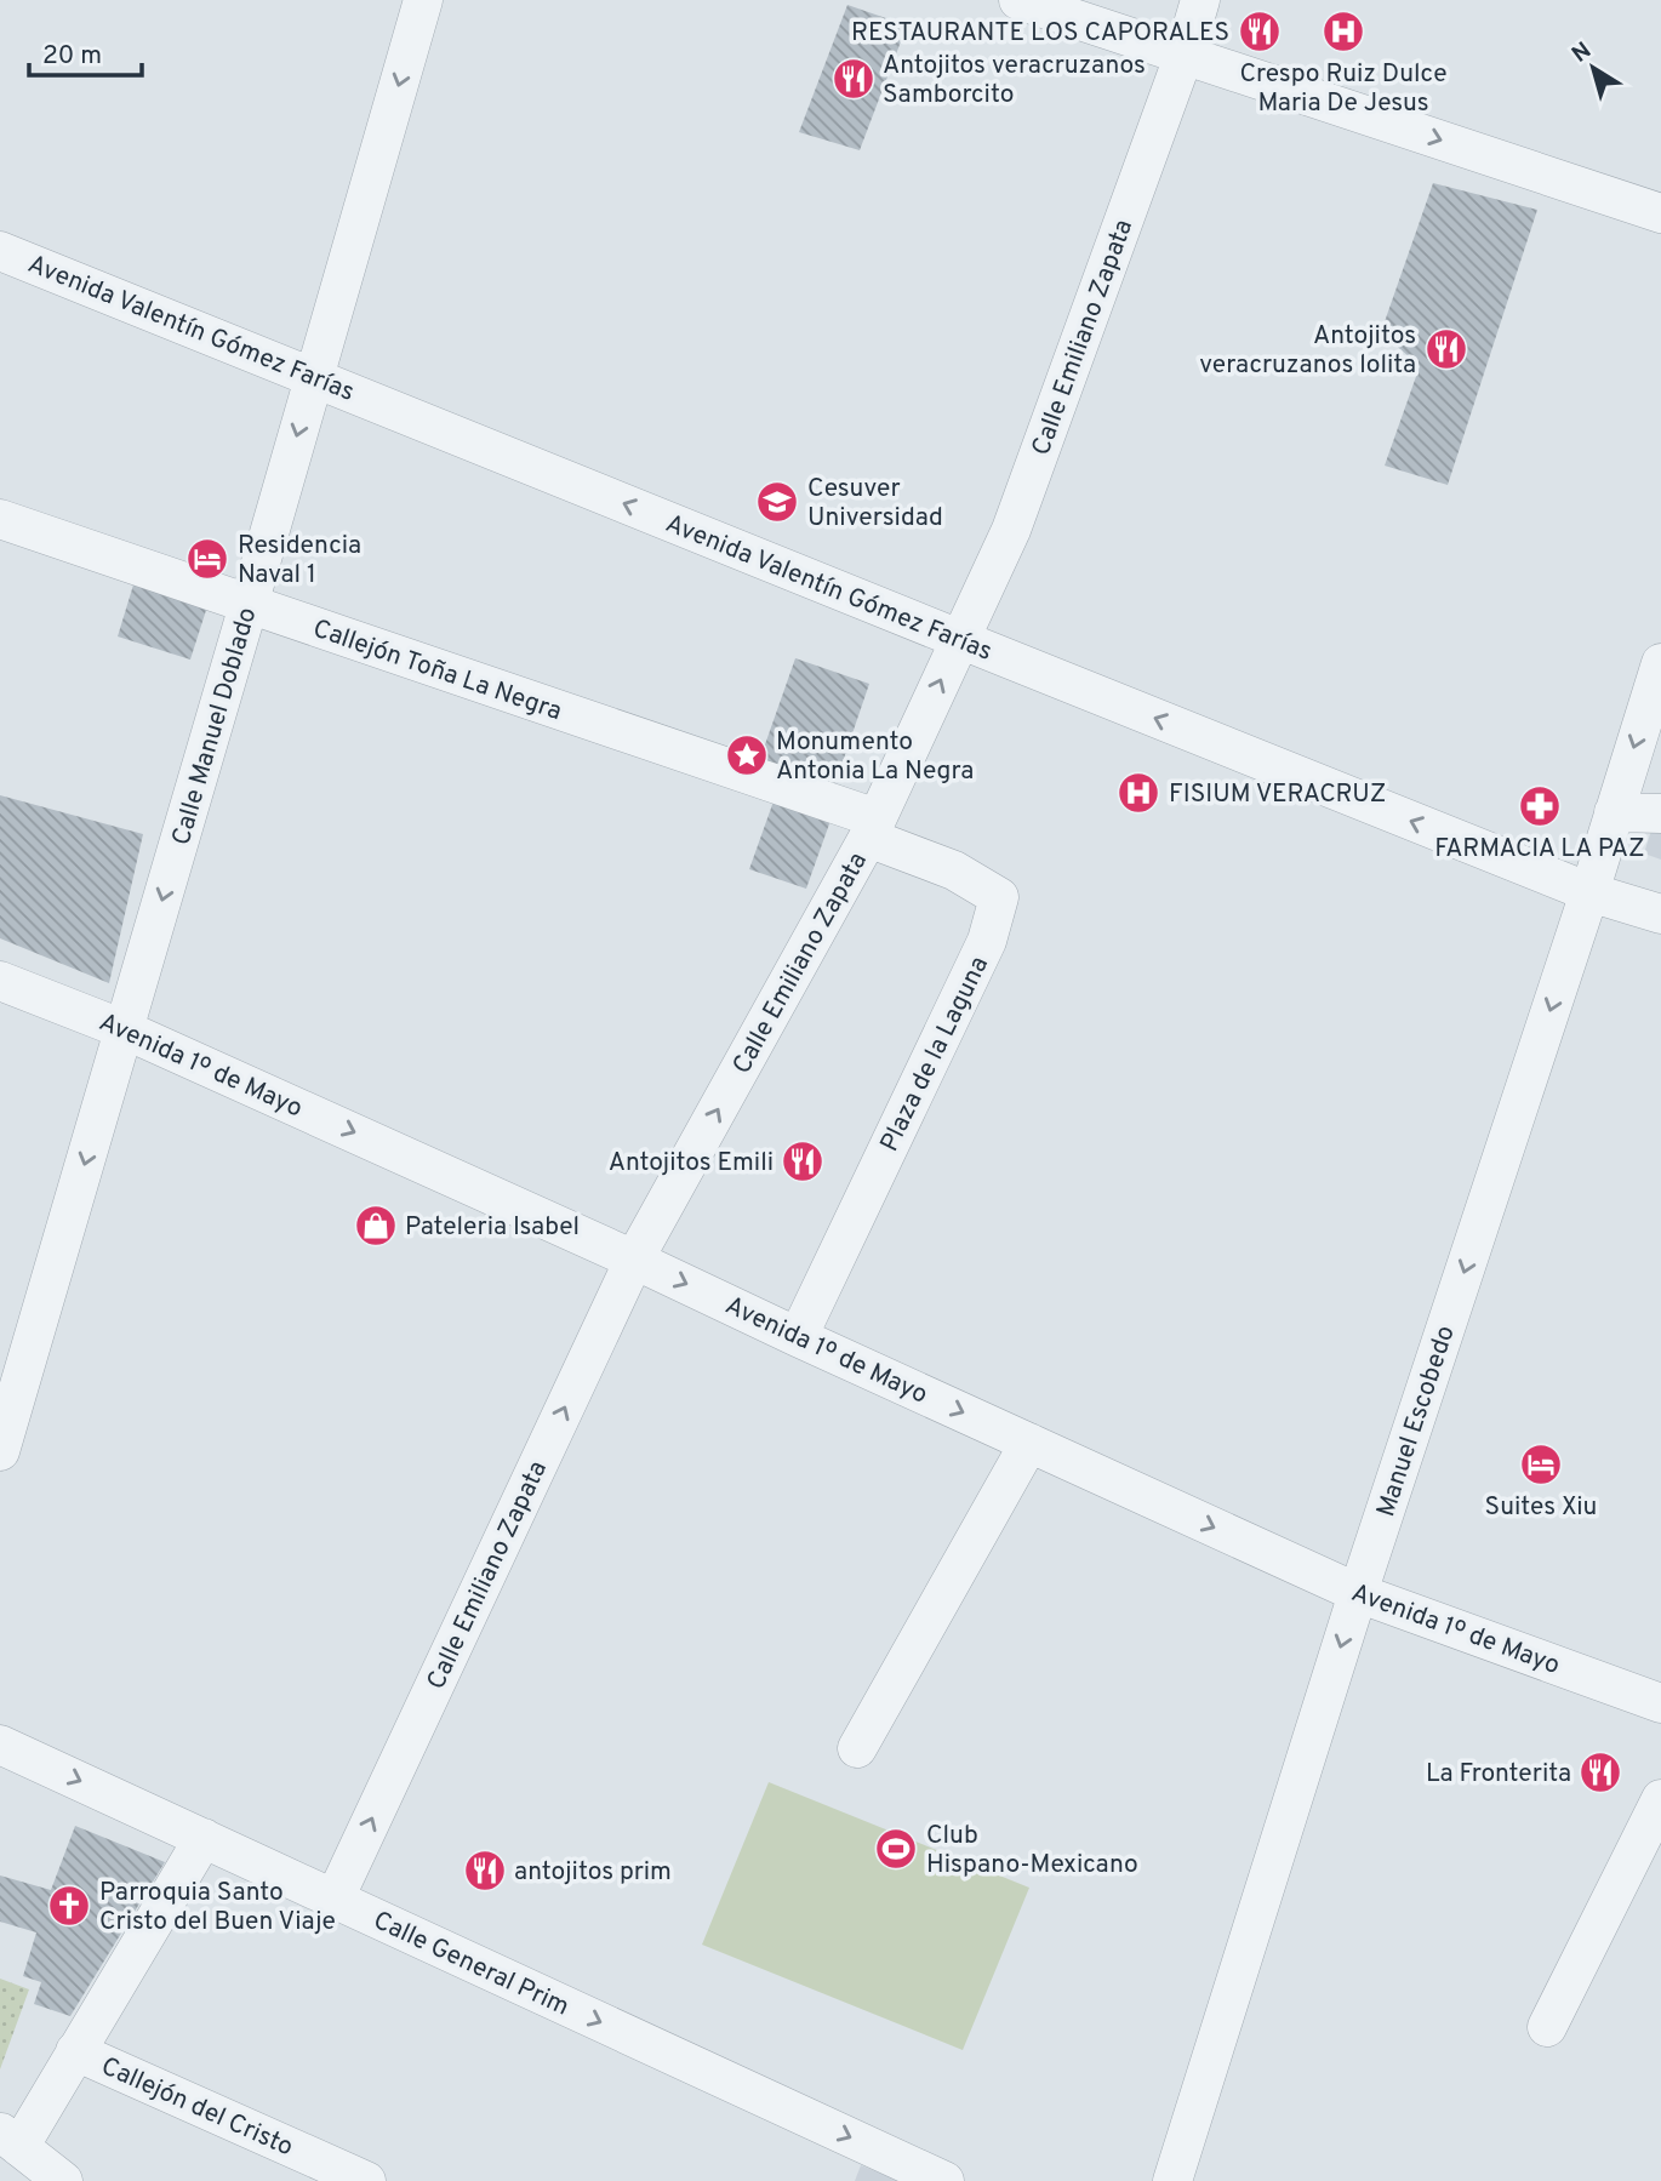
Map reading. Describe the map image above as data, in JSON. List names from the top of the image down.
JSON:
{
  "streets": {
    "street": [
      "Avenida Valentín Gómez Farías",
      "Calle Emiliano Zapata",
      "Callejón Toña La Negra",
      "Calle Manuel Doblado",
      "Plaza de la Laguna",
      "Avenida 1º de Mayo",
      "Manuel Escobedo",
      "Calle General Prim",
      "Callejón del Cristo"
    ]
  },
  "crossings": [
    ["Avenida Valentín Gómez Farías", "Calle Emiliano Zapata"],
    ["Avenida Valentín Gómez Farías", "Calle Manuel Doblado"],
    ["Avenida Valentín Gómez Farías", "Manuel Escobedo"],
    ["Calle Emiliano Zapata", "Callejón Toña La Negra"],
    ["Calle Emiliano Zapata", "Plaza de la Laguna"],
    ["Calle Emiliano Zapata", "Avenida 1º de Mayo"],
    ["Calle Emiliano Zapata", "Calle General Prim"],
    ["Callejón Toña La Negra", "Calle Manuel Doblado"],
    ["Callejón Toña La Negra", "Plaza de la Laguna"],
    ["Calle Manuel Doblado", "Avenida 1º de Mayo"],
    ["Plaza de la Laguna", "Avenida 1º de Mayo"],
    ["Avenida 1º de Mayo", "Manuel Escobedo"],
    ["Calle General Prim", "Callejón del Cristo"]
  ],
  "one_way": [
    "Avenida Valentín Gómez Farías",
    "Calle Emiliano Zapata",
    "Calle Manuel Doblado",
    "Avenida 1º de Mayo",
    "Manuel Escobedo",
    "Calle General Prim"
  ],
  "places": {
    "restaurant": [
      "RESTAURANTE LOS CAPORALES",
      "Antojitos veracruzanos Samborcito",
      "Antojitos veracruzanos lolita",
      "Antojitos Emili",
      "La Fronterita",
      "antojitos prim"
    ],
    "hospital": ["Crespo Ruiz Dulce Maria De Jesus", "FISIUM VERACRUZ"],
    "school or university": ["Cesuver Universidad"],
    "hotel": ["Residencia Naval 1", "Suites Xiu"],
    "place": ["Monumento Antonia La Negra"],
    "pharmacy": ["FARMACIA LA PAZ"],
    "shop": ["Pateleria Isabel"],
    "sports": ["Club Hispano-Mexicano"],
    "church": ["Parroquia Santo Cristo del Buen Viaje"]
  },
  "scale_bar": "20 m",
  "north": "top left"
}
